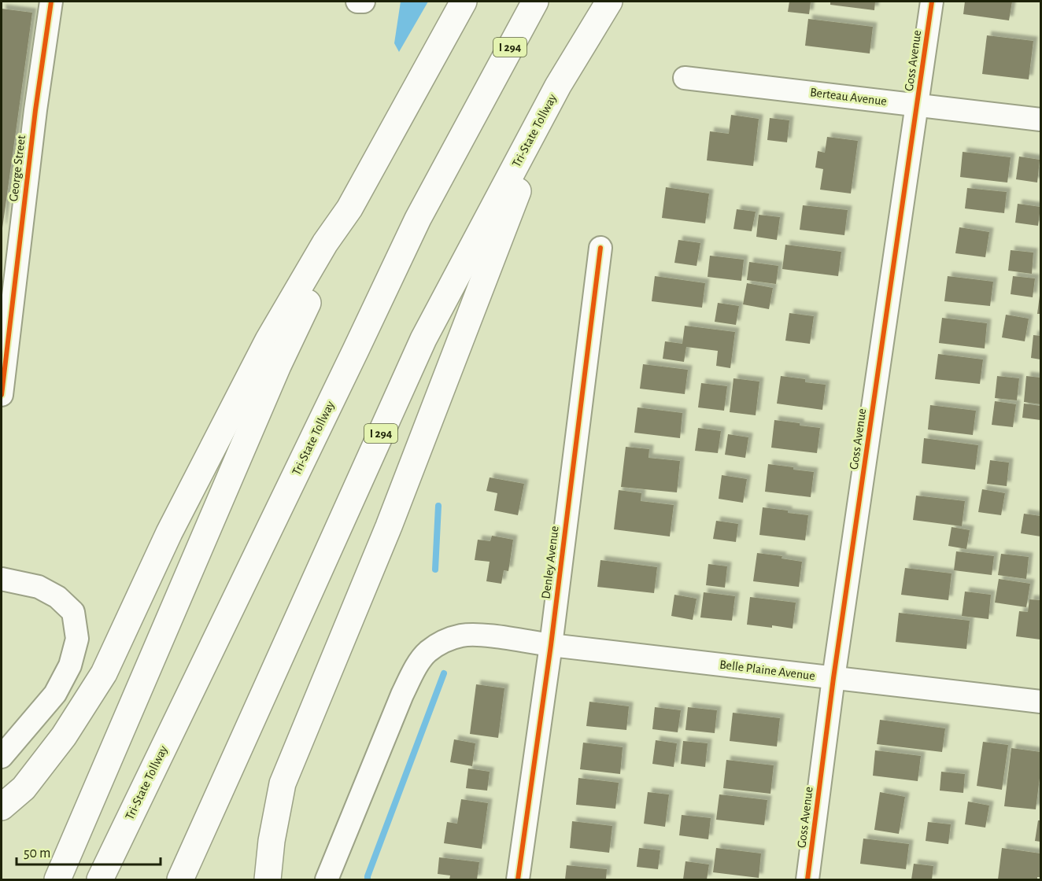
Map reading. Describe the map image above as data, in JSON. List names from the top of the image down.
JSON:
{
  "streets": {
    "highway": ["I 294", "Tri-State Tollway"],
    "street": [
      "Goss Avenue",
      "Berteau Avenue",
      "George Street",
      "Denley Avenue",
      "Belle Plaine Avenue"
    ]
  },
  "crossings": [
    ["Goss Avenue", "Berteau Avenue"],
    ["Goss Avenue", "Belle Plaine Avenue"],
    ["Denley Avenue", "Belle Plaine Avenue"]
  ],
  "scale_bar": "50 m"
}
